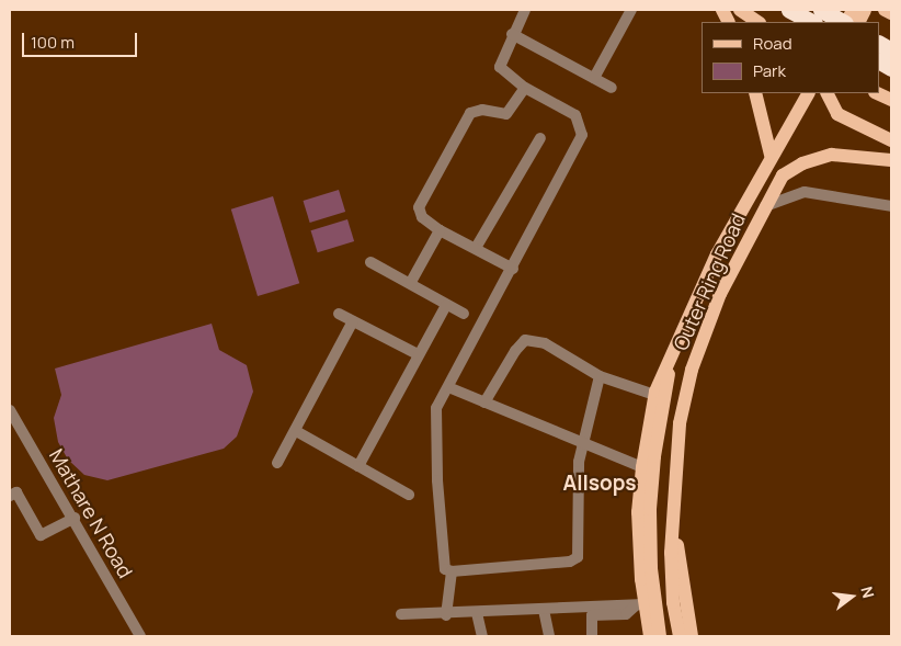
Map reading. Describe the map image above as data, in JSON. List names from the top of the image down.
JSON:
{
  "streets": {
    "main road": ["Outer Ring Road"],
    "street": ["Mathare N Road"]
  },
  "districts": ["Allsops"],
  "legend": ["Road", "Park"],
  "scale_bar": "100 m",
  "north": "right"
}
